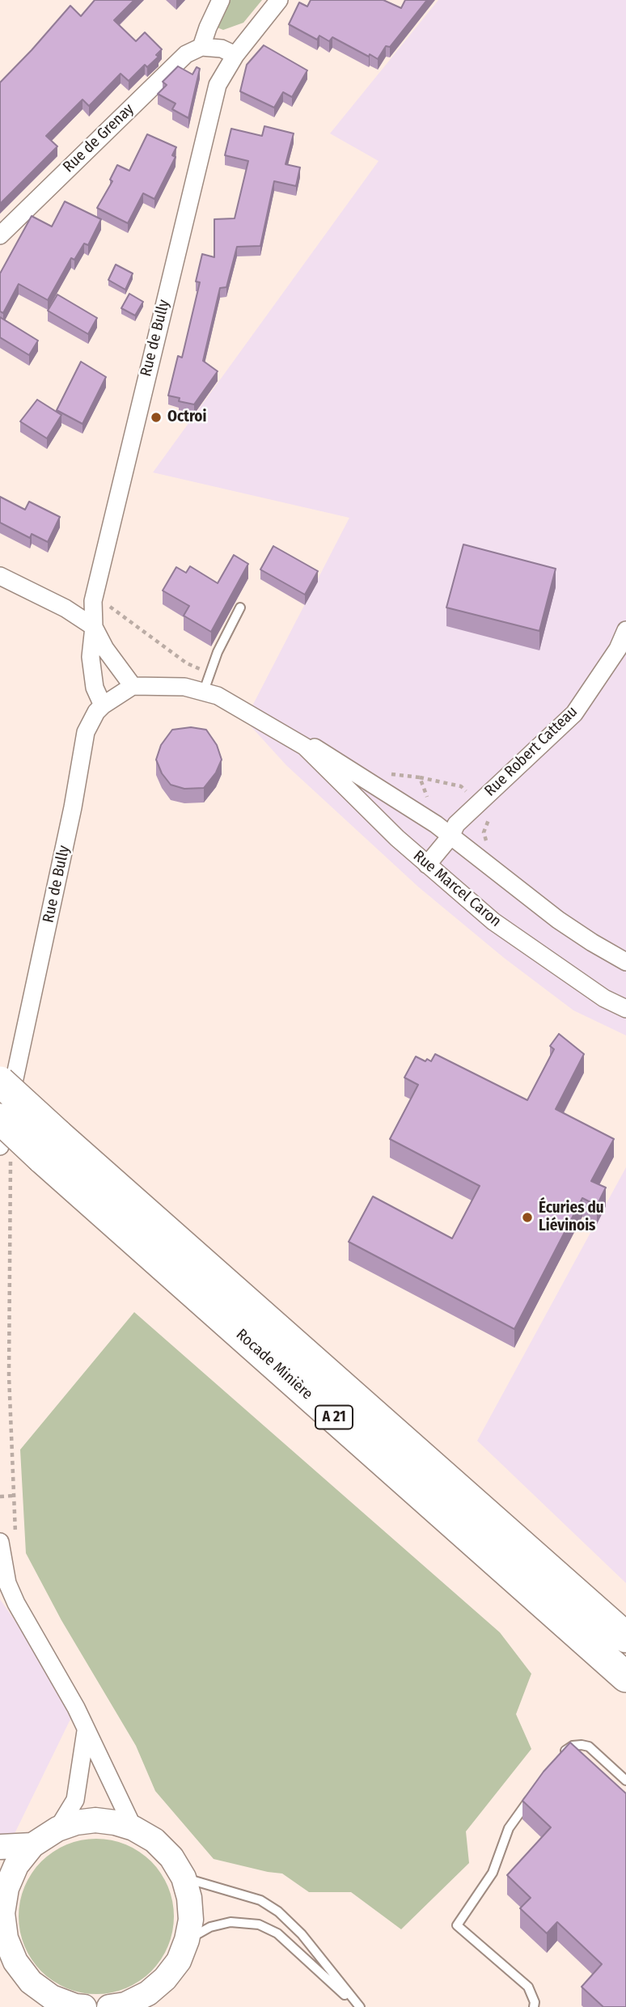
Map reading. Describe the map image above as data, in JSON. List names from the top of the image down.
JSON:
{
  "streets": {
    "highway": ["Rocade Minière", "A 21"],
    "street": [
      "Rue de Grenay",
      "Rue de Bully",
      "Rue Robert Catteau",
      "Rue Marcel Caron"
    ]
  },
  "crossings": [
    ["Rue de Bully", "Rue Marcel Caron"],
    ["Rue Robert Catteau", "Rue Marcel Caron"]
  ],
  "places": ["Octroi", "Écuries du Liévinois"]
}
